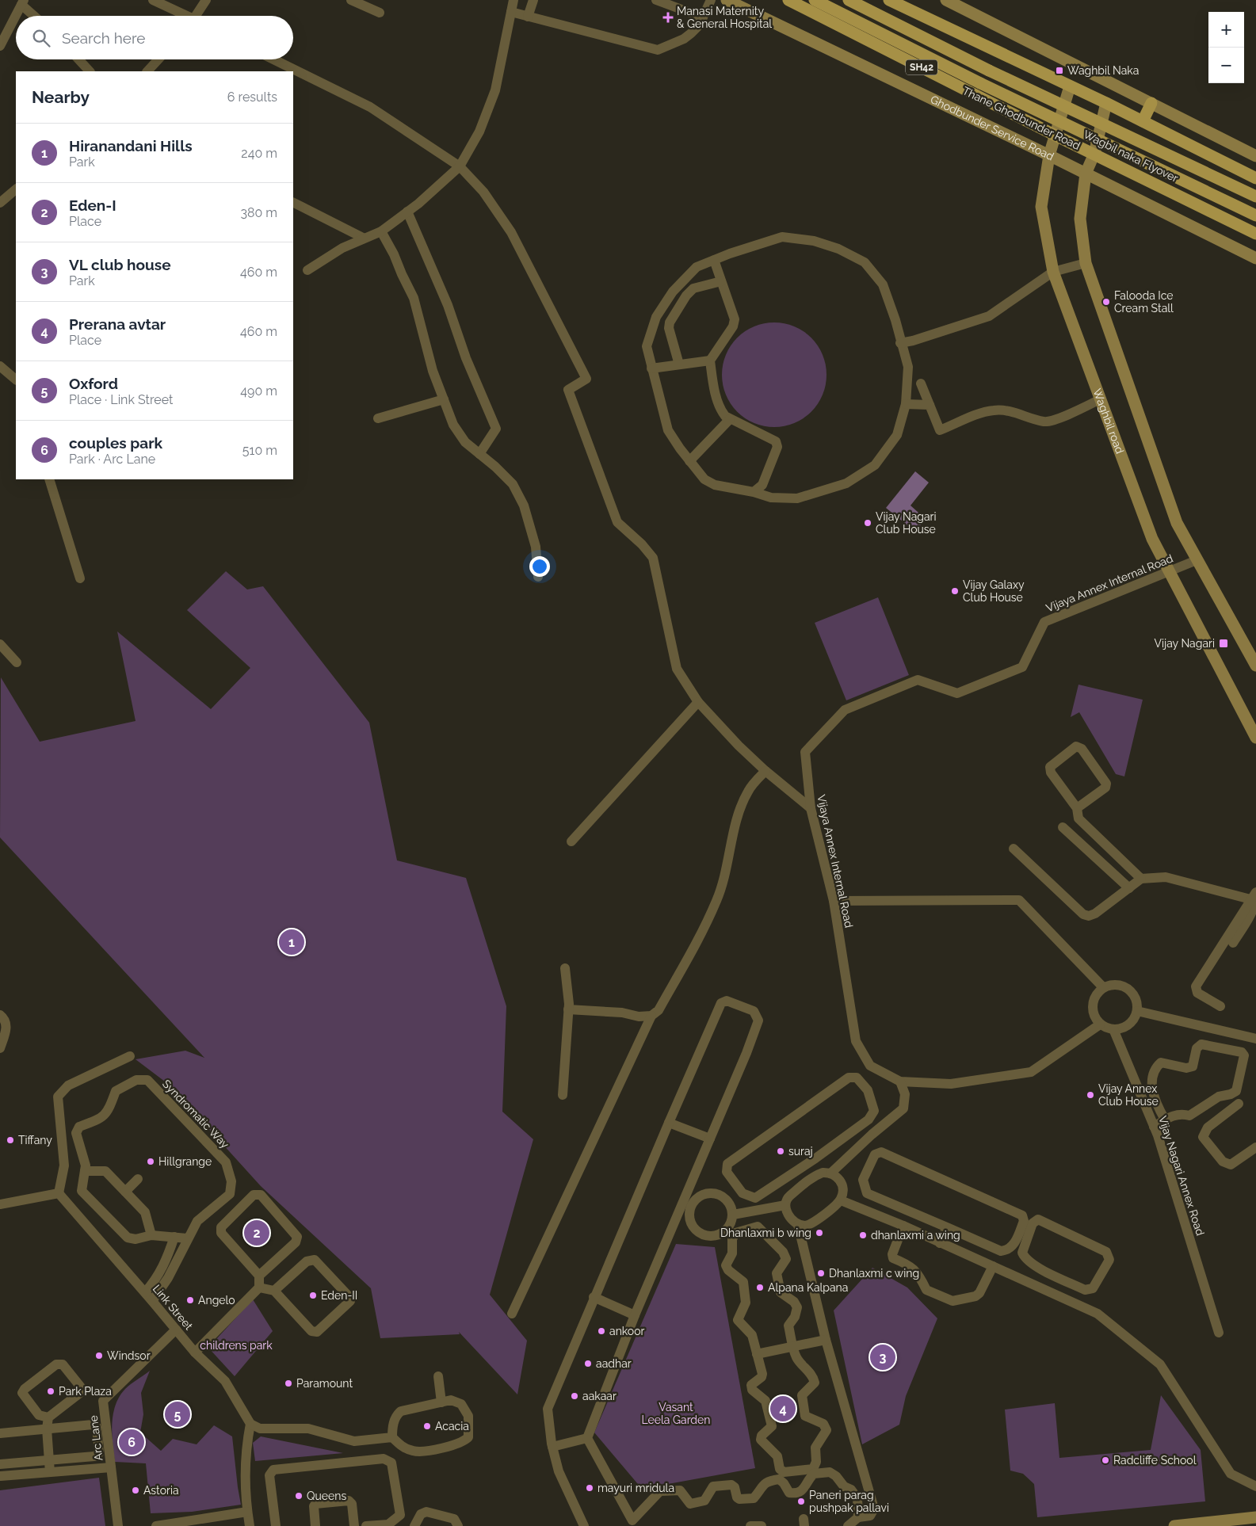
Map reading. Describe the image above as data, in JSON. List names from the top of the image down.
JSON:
{
  "streets": {
    "main road": [
      "SH42",
      "Thane Ghodbunder Road",
      "Ghodbunder Service Road",
      "Wagbil naka Flyover",
      "Waghbil road"
    ],
    "street": [
      "Vijaya Annex Internal Road",
      "Syndromatic Way",
      "Vijay Nagari Annex Road",
      "Link Street",
      "Arc Lane"
    ]
  },
  "crossings": [
    ["Thane Ghodbunder Road", "Waghbil road"],
    ["Ghodbunder Service Road", "Waghbil road"],
    ["Waghbil road", "Vijaya Annex Internal Road"],
    ["Vijaya Annex Internal Road", "Vijay Nagari Annex Road"],
    ["Syndromatic Way", "Link Street"],
    ["Link Street", "Arc Lane"]
  ],
  "parks": ["childrens park", "Vasant Leela Garden"],
  "places": {
    "health": ["Manasi Maternity & General Hospital"],
    "transit": ["Waghbil Naka", "Vijay Nagari"],
    "other": [
      "Falooda Ice Cream Stall",
      "Vijay Nagari Club House",
      "Vijay Galaxy Club House",
      "Vijay Annex Club House",
      "Tiffany",
      "suraj",
      "Hillgrange",
      "Dhanlaxmi b wing",
      "dhanlaxmi a wing",
      "Dhanlaxmi c wing",
      "Alpana Kalpana",
      "Eden-II",
      "Angelo",
      "ankoor",
      "Windsor",
      "aadhar",
      "Paramount",
      "Park Plaza",
      "aakaar",
      "Acacia",
      "Radcliffe School",
      "mayuri mridula",
      "Astoria",
      "Queens",
      "Paneri parag pushpak pallavi"
    ]
  },
  "page": {
    "map_buttons": ["+", "−"],
    "search": "Search here",
    "heading": ["Nearby", "6 results"],
    "list": [
      {
        "mark": "1",
        "name": "Hiranandani Hills",
        "note": "Park",
        "value": "240 m"
      },
      {
        "mark": "2",
        "name": "Eden-I",
        "note": "Place",
        "value": "380 m"
      },
      {
        "mark": "3",
        "name": "VL club house",
        "note": "Park",
        "value": "460 m"
      },
      {
        "mark": "4",
        "name": "Prerana avtar",
        "note": "Place",
        "value": "460 m"
      },
      {
        "mark": "5",
        "name": "Oxford",
        "note": "Place · Link Street",
        "value": "490 m"
      },
      {
        "mark": "6",
        "name": "couples park",
        "note": "Park · Arc Lane",
        "value": "510 m"
      }
    ],
    "pins": [
      "1",
      "2",
      "3",
      "4",
      "5",
      "6"
    ]
  }
}
